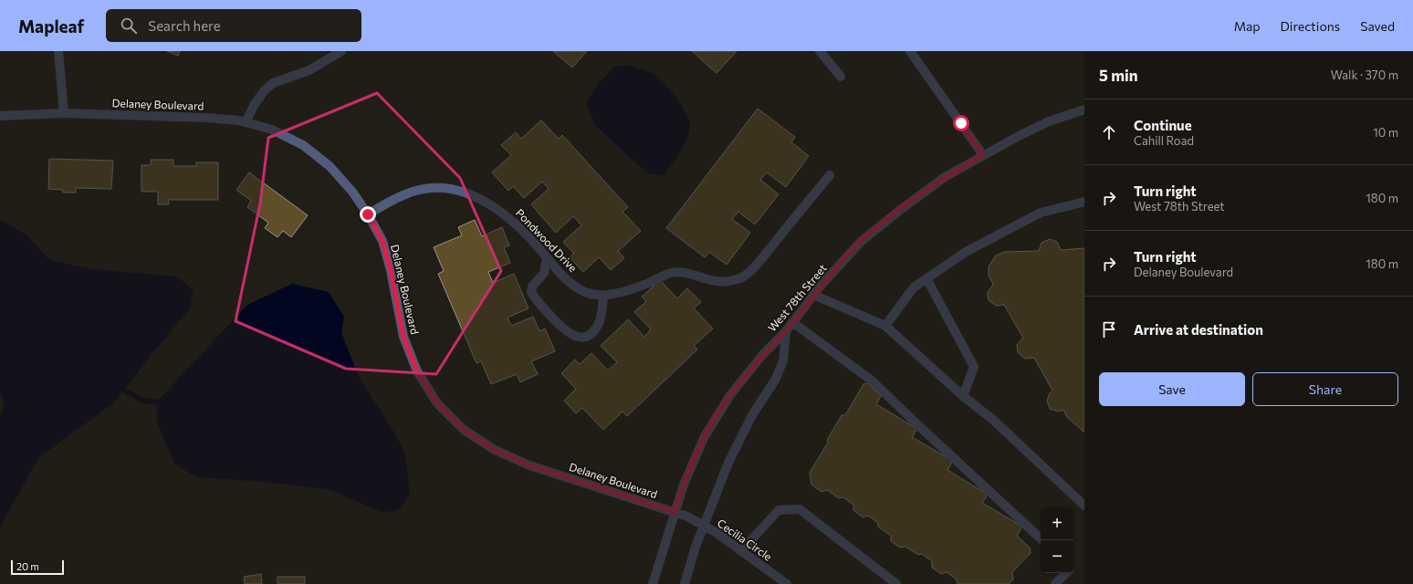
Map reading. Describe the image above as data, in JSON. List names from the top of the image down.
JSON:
{
  "streets": {
    "street": [
      "Delaney Boulevard",
      "Pondwood Drive",
      "West 78th Street",
      "Cecilia Circle"
    ]
  },
  "crossings": [
    ["Delaney Boulevard", "Pondwood Drive"],
    ["Delaney Boulevard", "West 78th Street"],
    ["Delaney Boulevard", "Cecilia Circle"]
  ],
  "scale_bar": "20 m",
  "page": {
    "header": "Mapleaf",
    "search": "Search here",
    "nav": ["Map", "Directions", "Saved"],
    "heading": ["5 min", "Walk · 370 m"],
    "list": [
      ["Continue", "Cahill Road", "10 m"],
      ["Turn right", "West 78th Street", "180 m"],
      ["Turn right", "Delaney Boulevard", "180 m"],
      "Arrive at destination"
    ],
    "buttons": ["Save", "Share"],
    "map_buttons": ["+", "−"],
    "scale": "20 m"
  }
}
